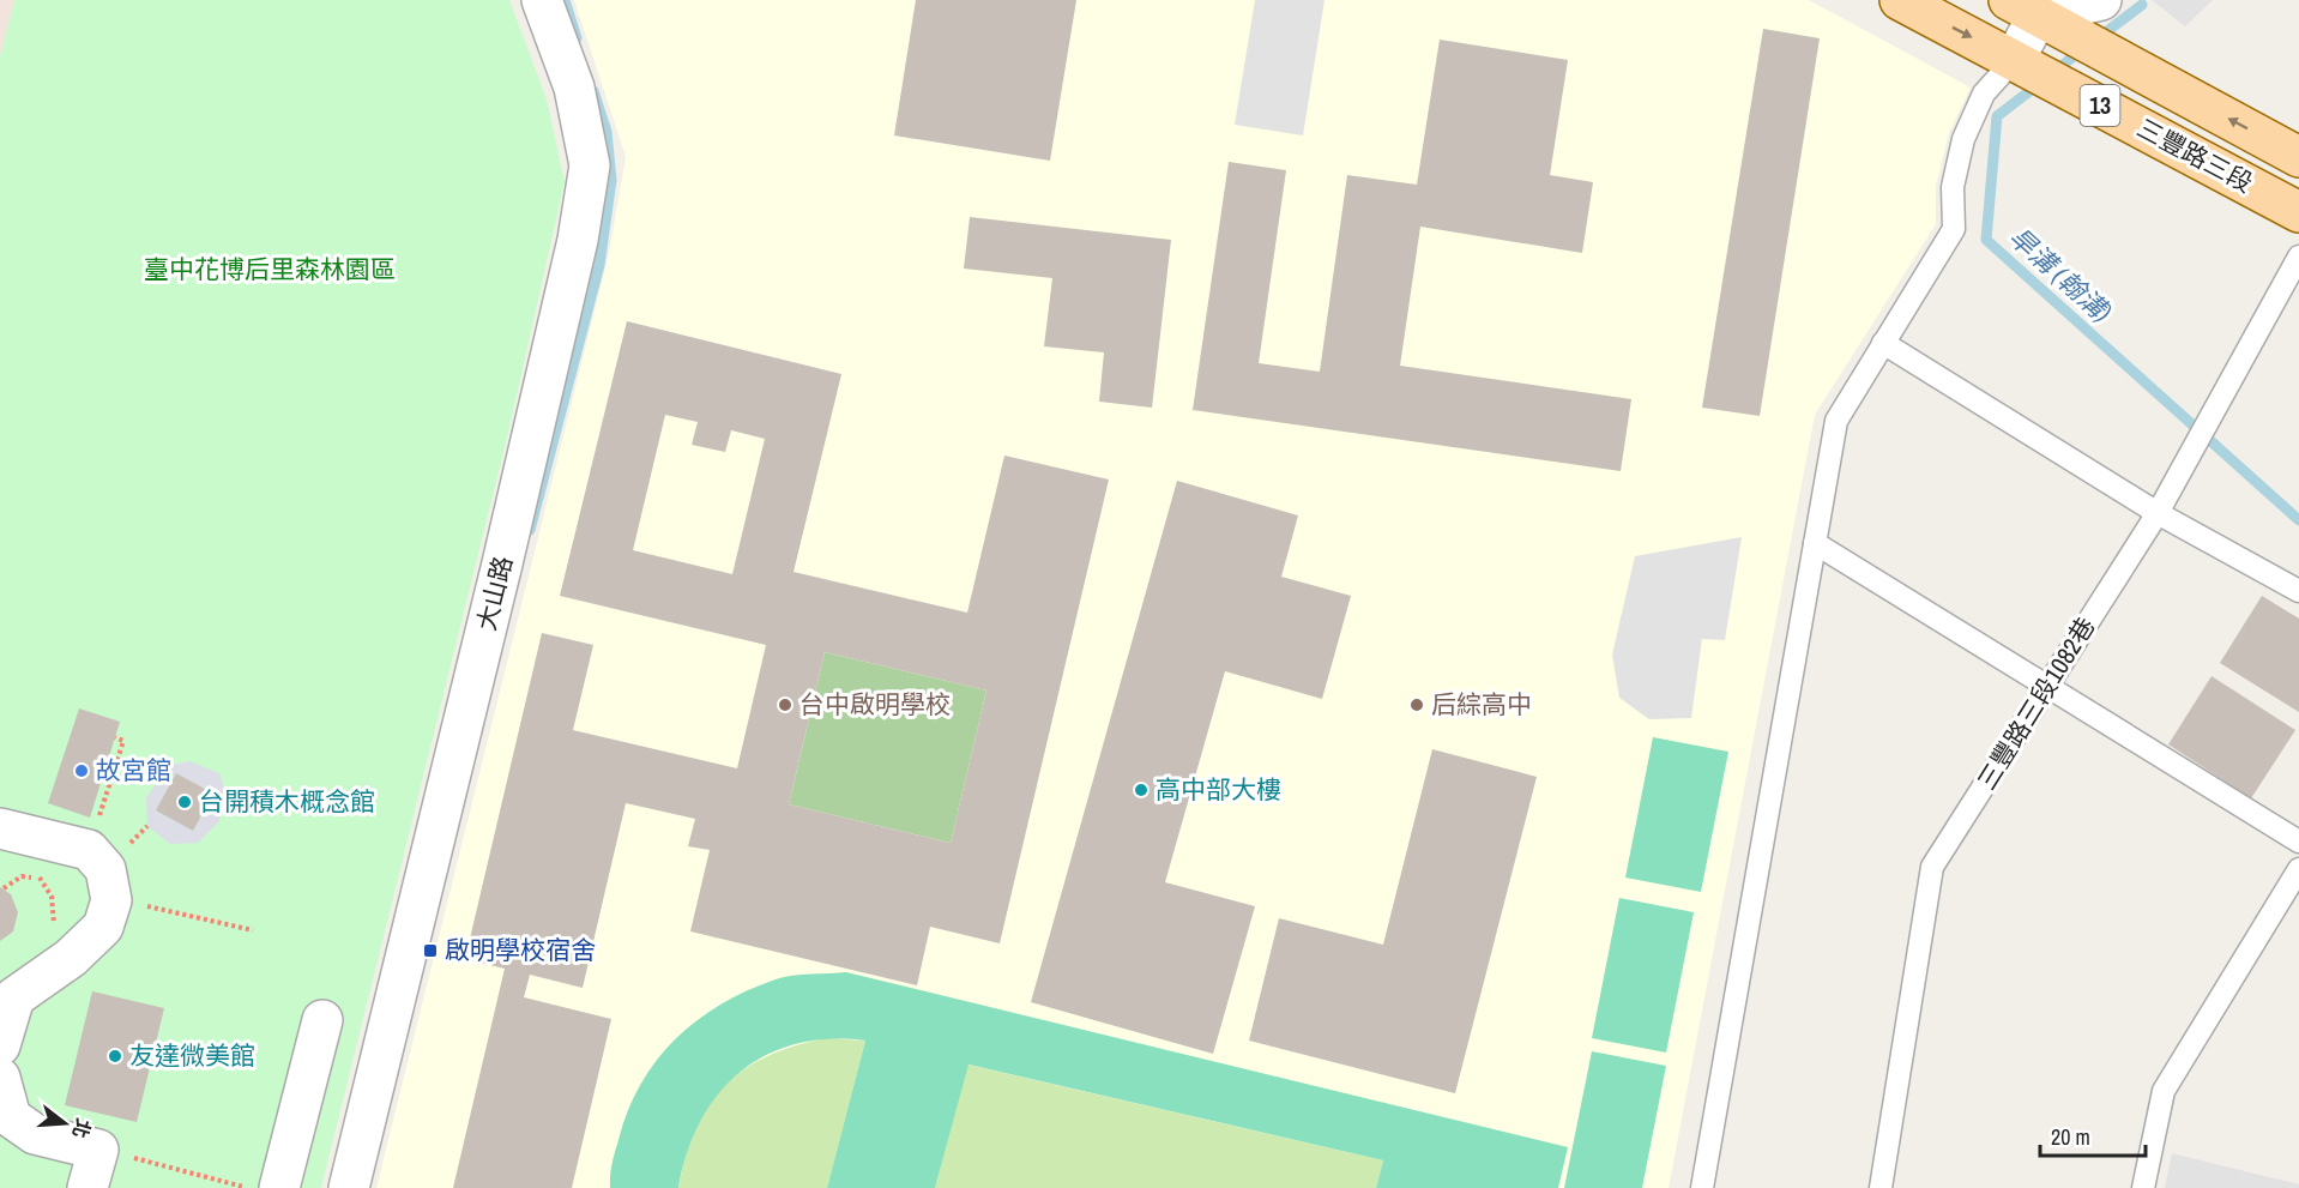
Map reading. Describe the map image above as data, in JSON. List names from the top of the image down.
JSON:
{
  "streets": {
    "main road": ["13", "三豐路三段"],
    "street": ["大山路"],
    "lane": ["三豐路三段1082巷"]
  },
  "water": ["旱溝 (翰溝)"],
  "parks": ["臺中花博后里森林園區"],
  "places": {
    "other": [
      "台中啟明學校",
      "后綜高中",
      "故宮館",
      "高中部大樓",
      "台開積木概念館",
      "友達微美館"
    ],
    "transit": ["啟明學校宿舍"]
  },
  "scale_bar": "20 m",
  "north": "right"
}
